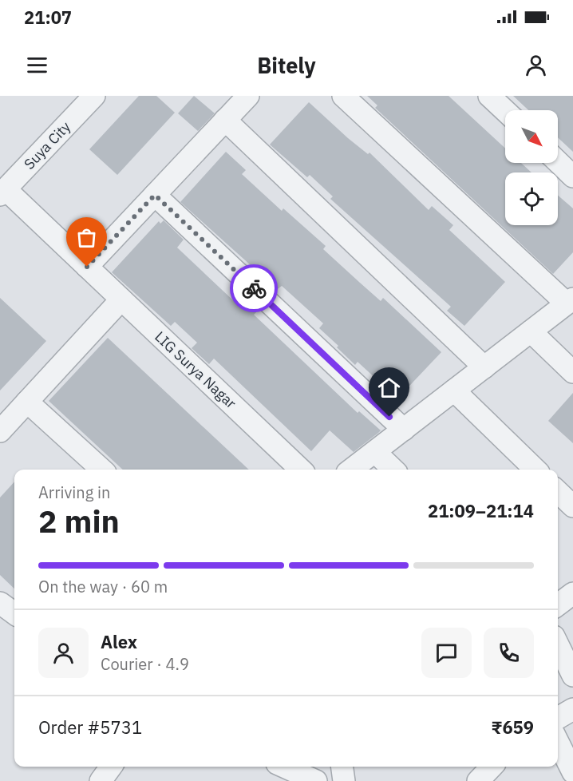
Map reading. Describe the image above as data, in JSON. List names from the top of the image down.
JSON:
{
  "streets": {
    "street": ["Suya City", "LIG Surya Nagar"]
  },
  "crossings": [
    ["Suya City", "LIG Surya Nagar"]
  ],
  "north": "bottom right",
  "page": {
    "status": "21:07",
    "header": "Bitely",
    "heading": ["2 min", "Arriving in", "21:09–21:14"],
    "panel": [
      "Alex",
      "Courier · 4.9",
      "Order #5731",
      "₹659"
    ],
    "bar": "On the way · 60 m"
  }
}
